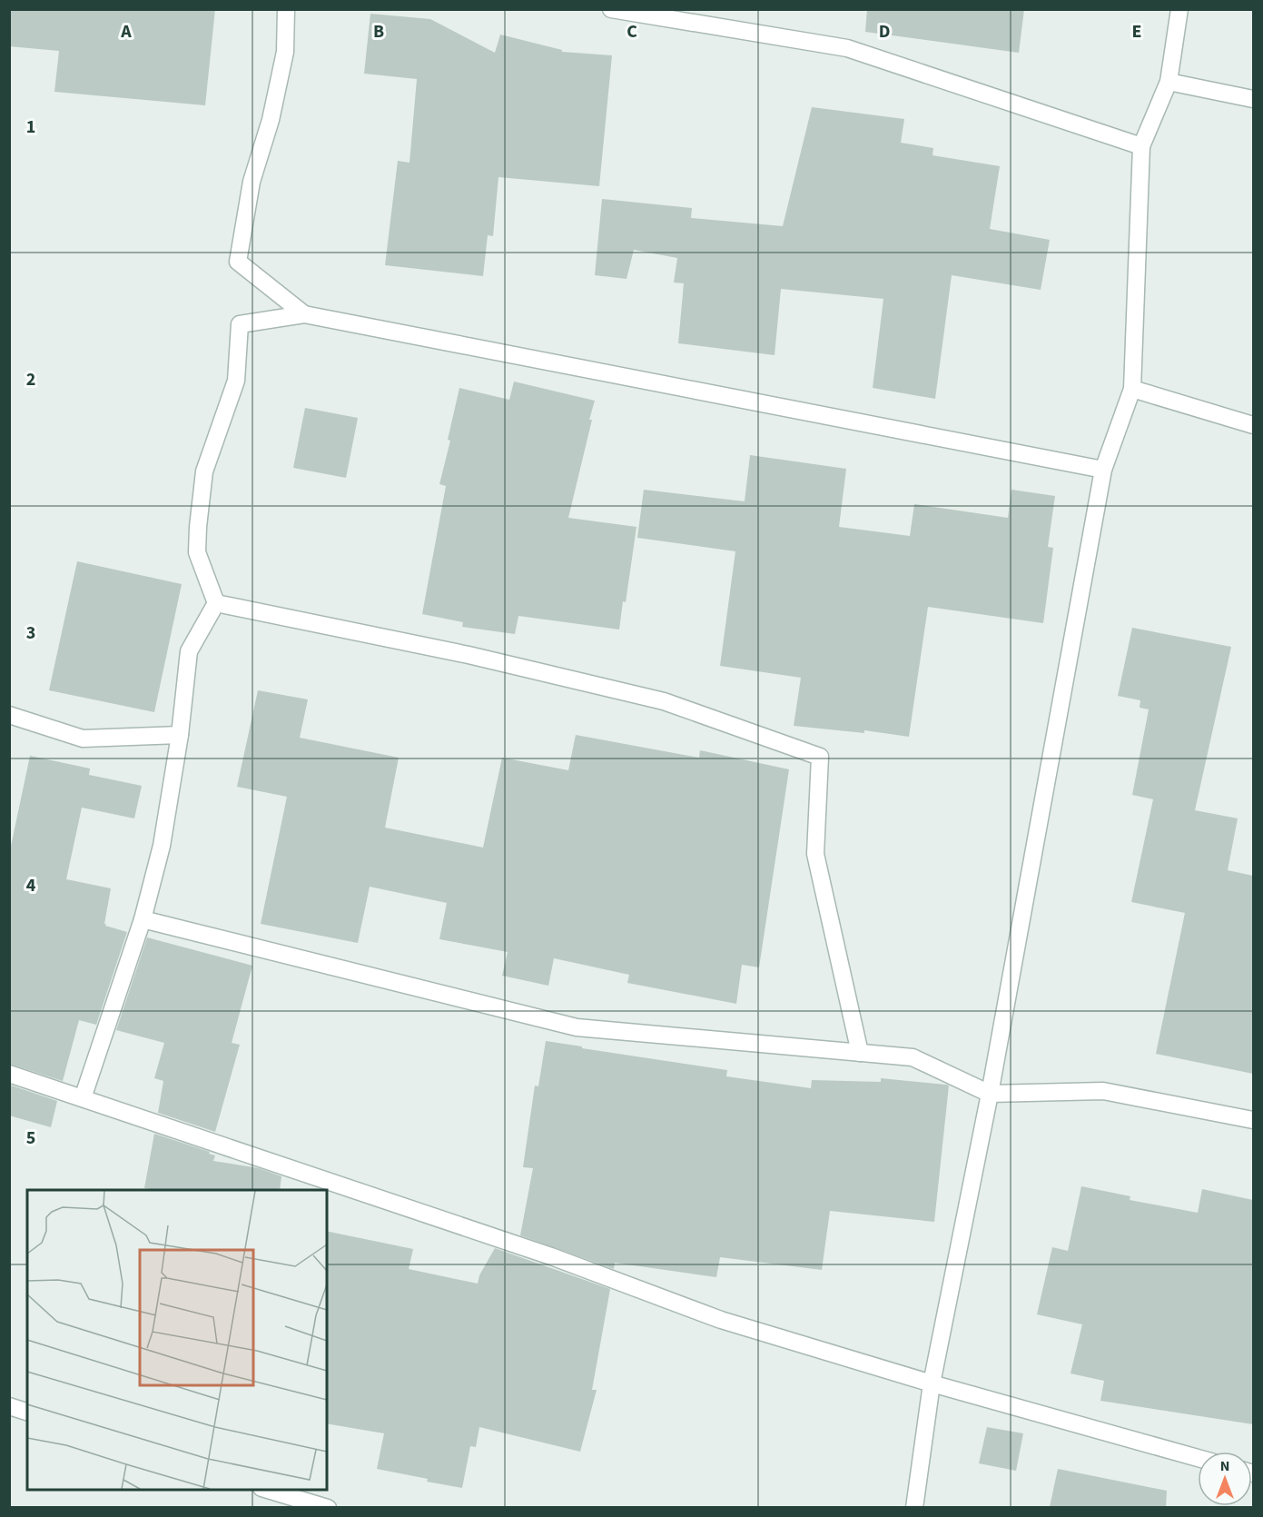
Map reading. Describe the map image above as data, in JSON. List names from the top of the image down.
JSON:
{
  "north": "top",
  "grid": {
    "columns": [
      "A",
      "B",
      "C",
      "D",
      "E"
    ],
    "rows": [
      "1",
      "2",
      "3",
      "4",
      "5"
    ]
  }
}
